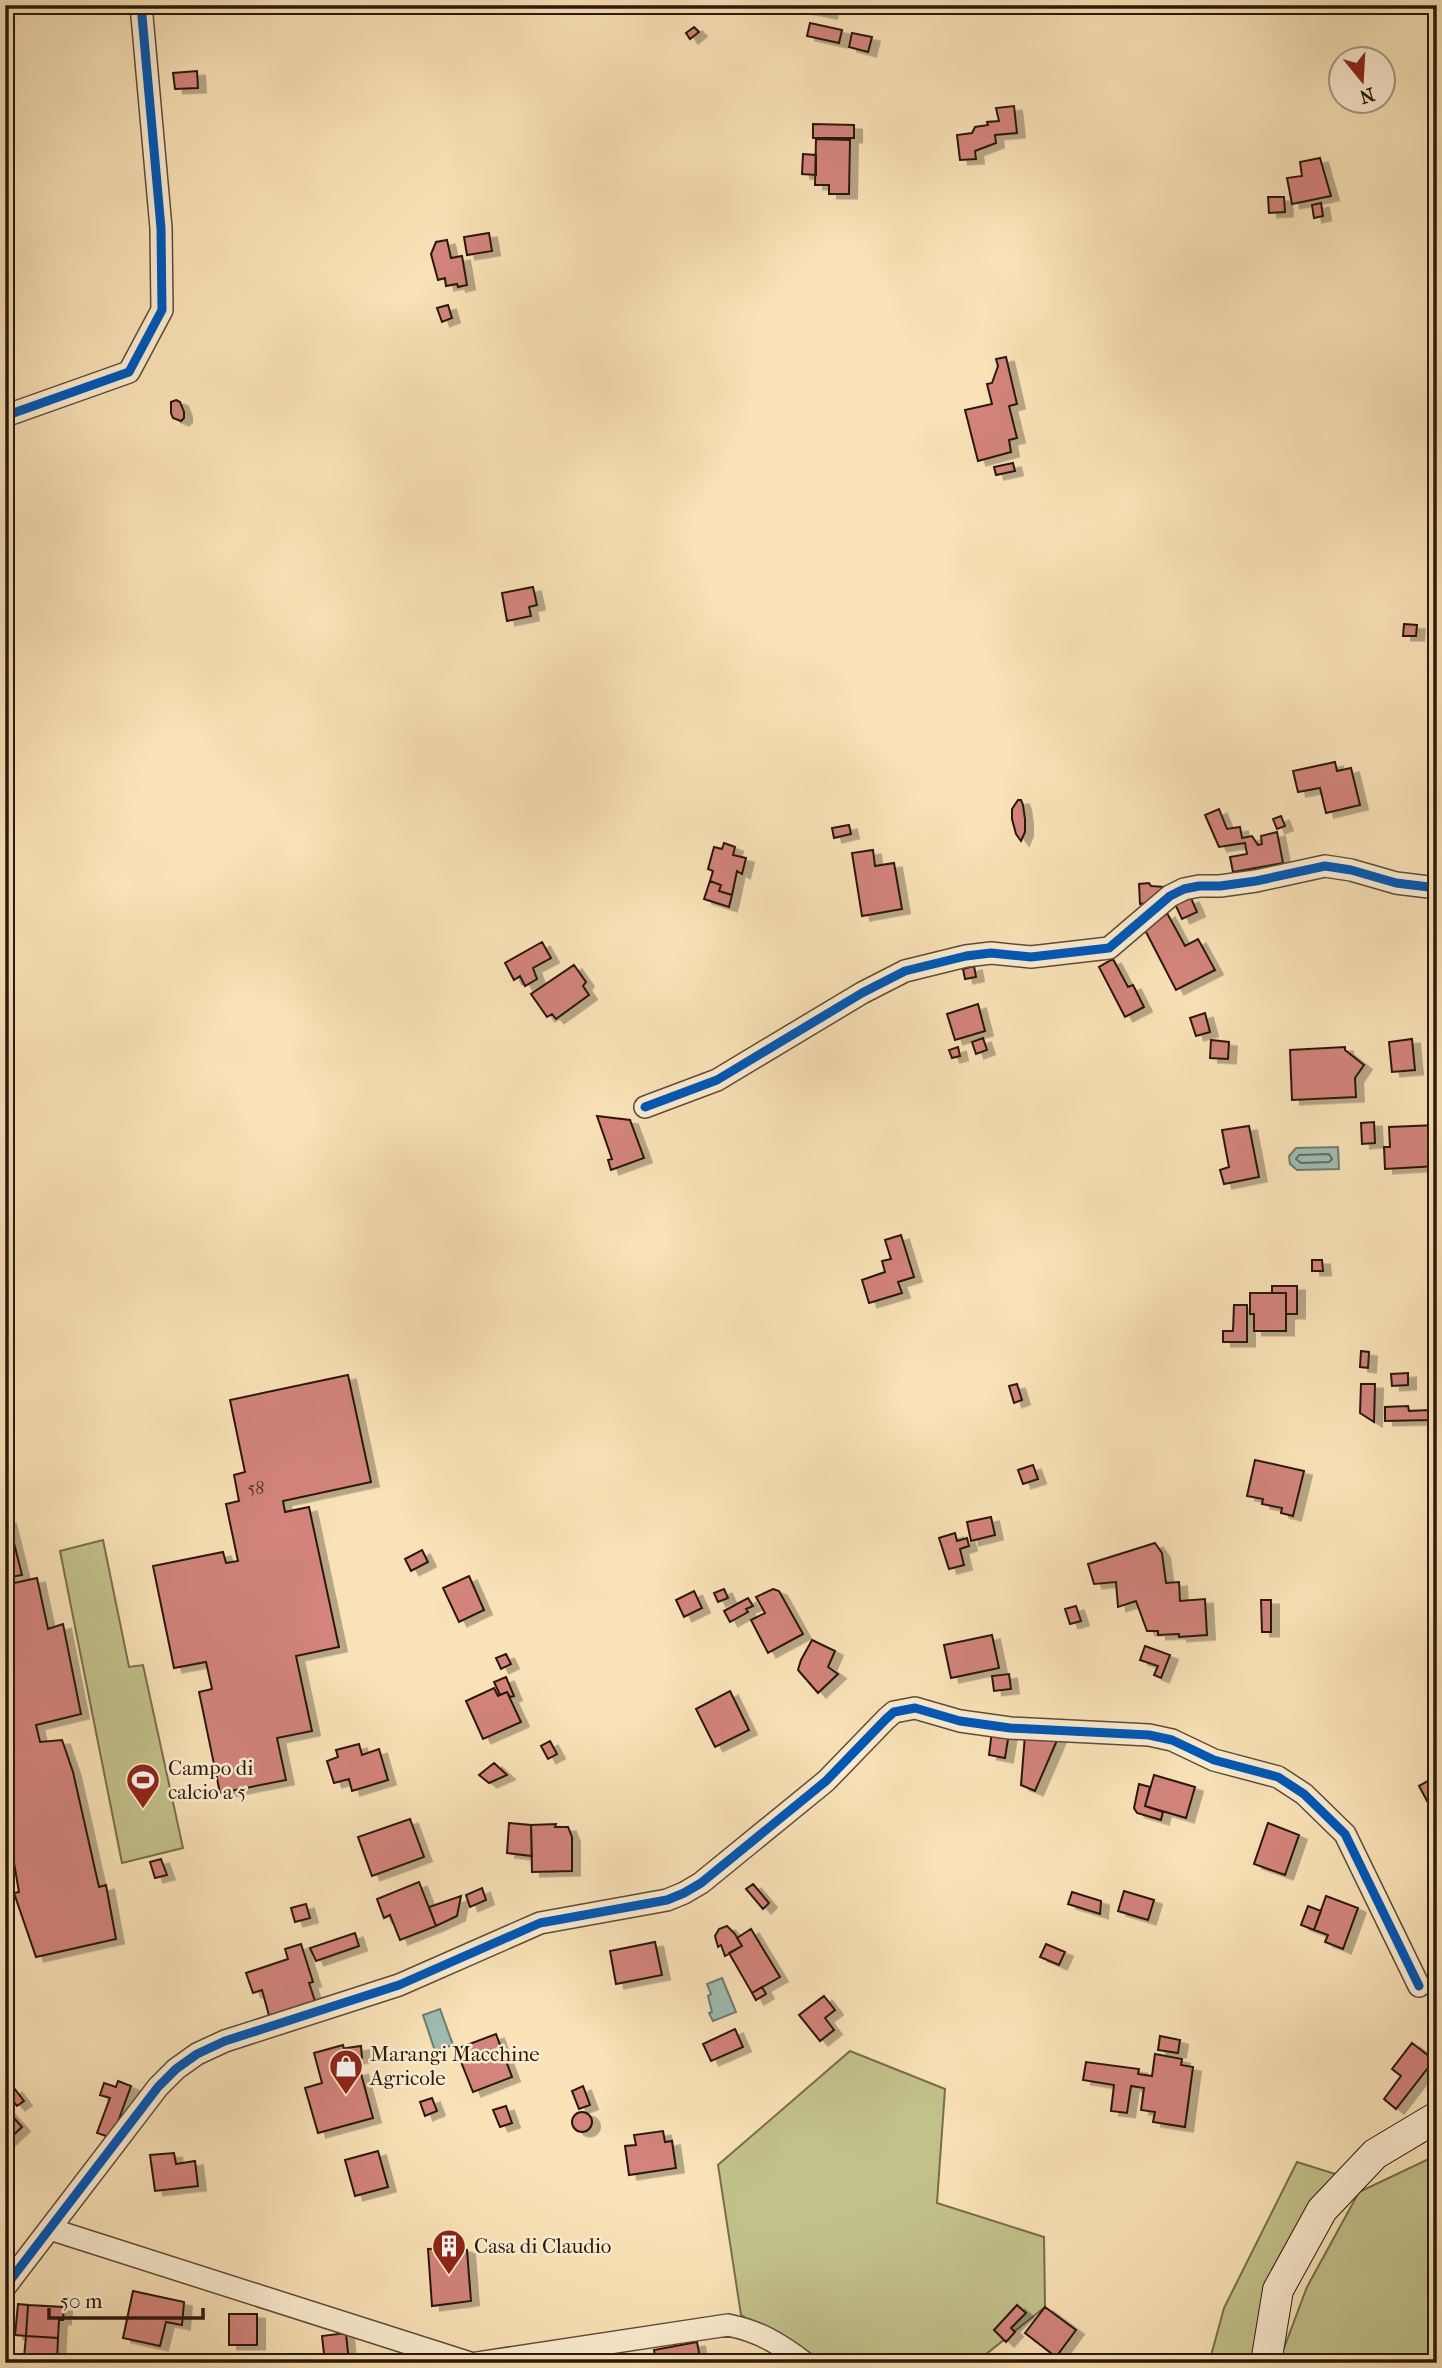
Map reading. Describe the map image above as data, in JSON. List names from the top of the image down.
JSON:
{
  "places": {
    "sports": ["Campo di calcio a 5"],
    "shop": ["Marangi Macchine Agricole"],
    "building": ["Casa di Claudio"]
  },
  "house_numbers": ["58"],
  "scale_bar": "50 m",
  "north": "bottom"
}
